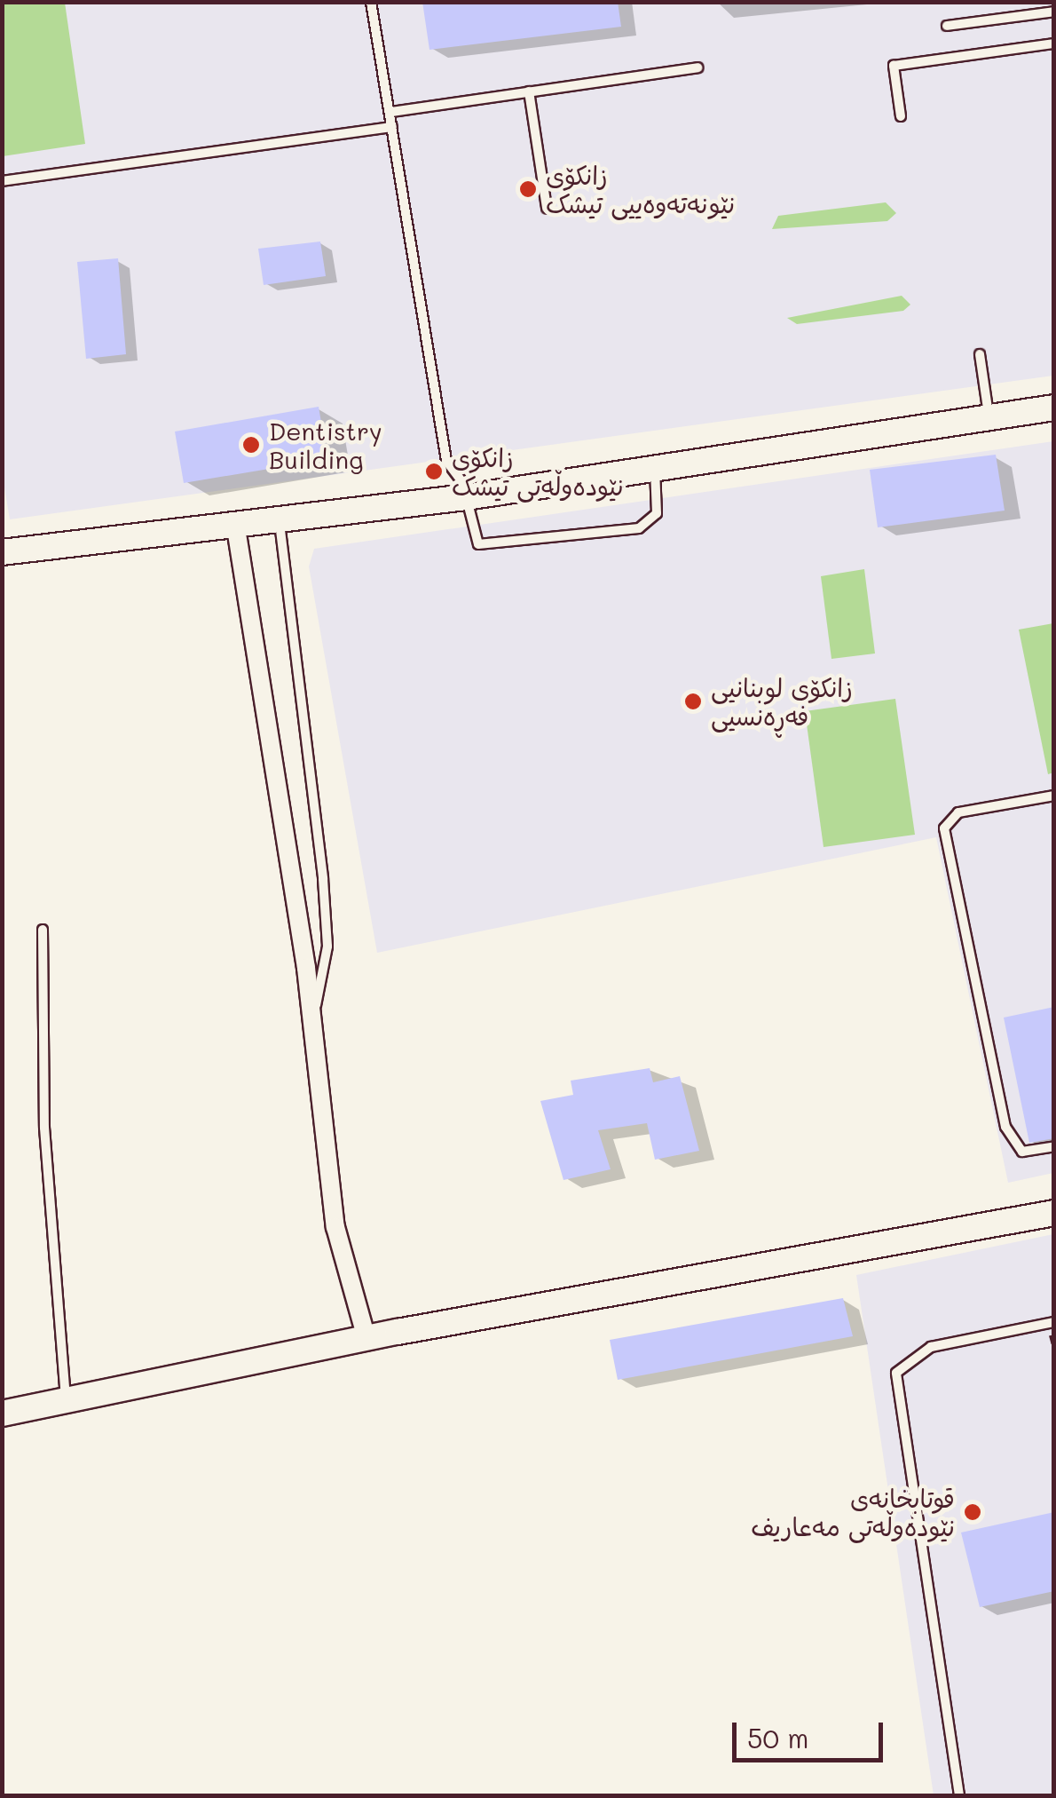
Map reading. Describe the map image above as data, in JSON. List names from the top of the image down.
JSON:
{
  "places": [
    "زانکۆی نێونەتەوەییی تیشک",
    "Dentistry Building",
    "زانکۆی نێودەوڵەتی تیشک",
    "زانکۆی لوبنانیی فەڕەنسیی",
    "قوتابخانەی نێودەوڵەتی مەعاریف"
  ],
  "scale_bar": "50 m"
}
